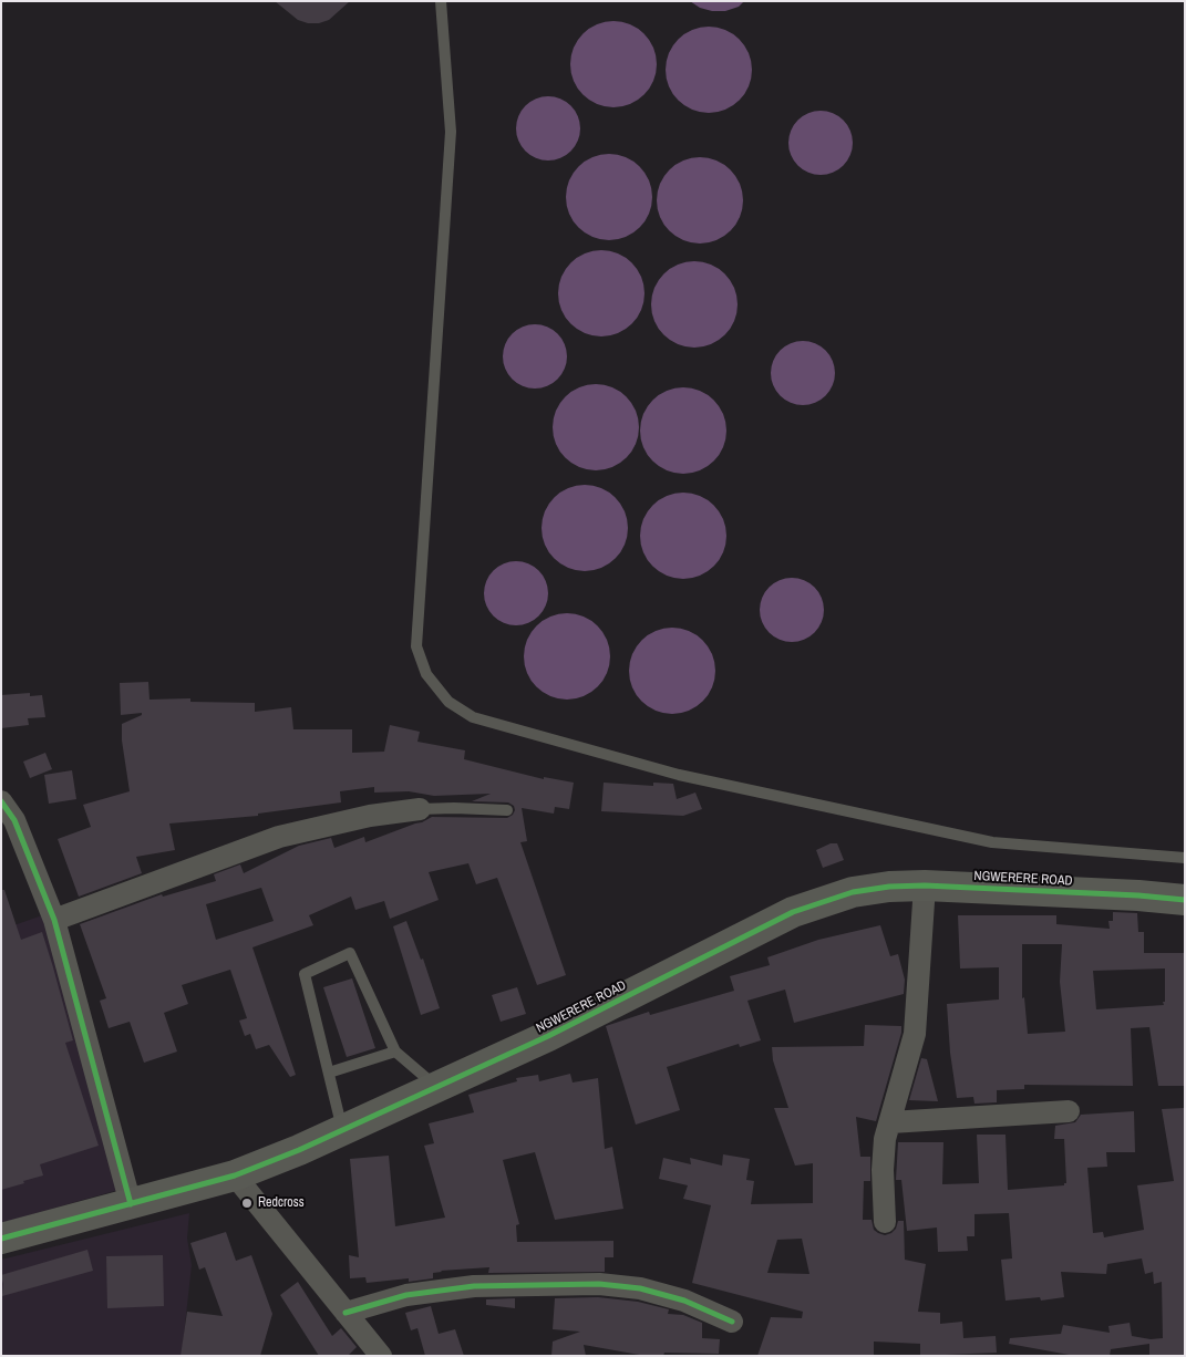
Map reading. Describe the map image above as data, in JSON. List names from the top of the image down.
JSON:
{
  "streets": {
    "street": ["NGWERERE ROAD"]
  },
  "places": ["Redcross"]
}
